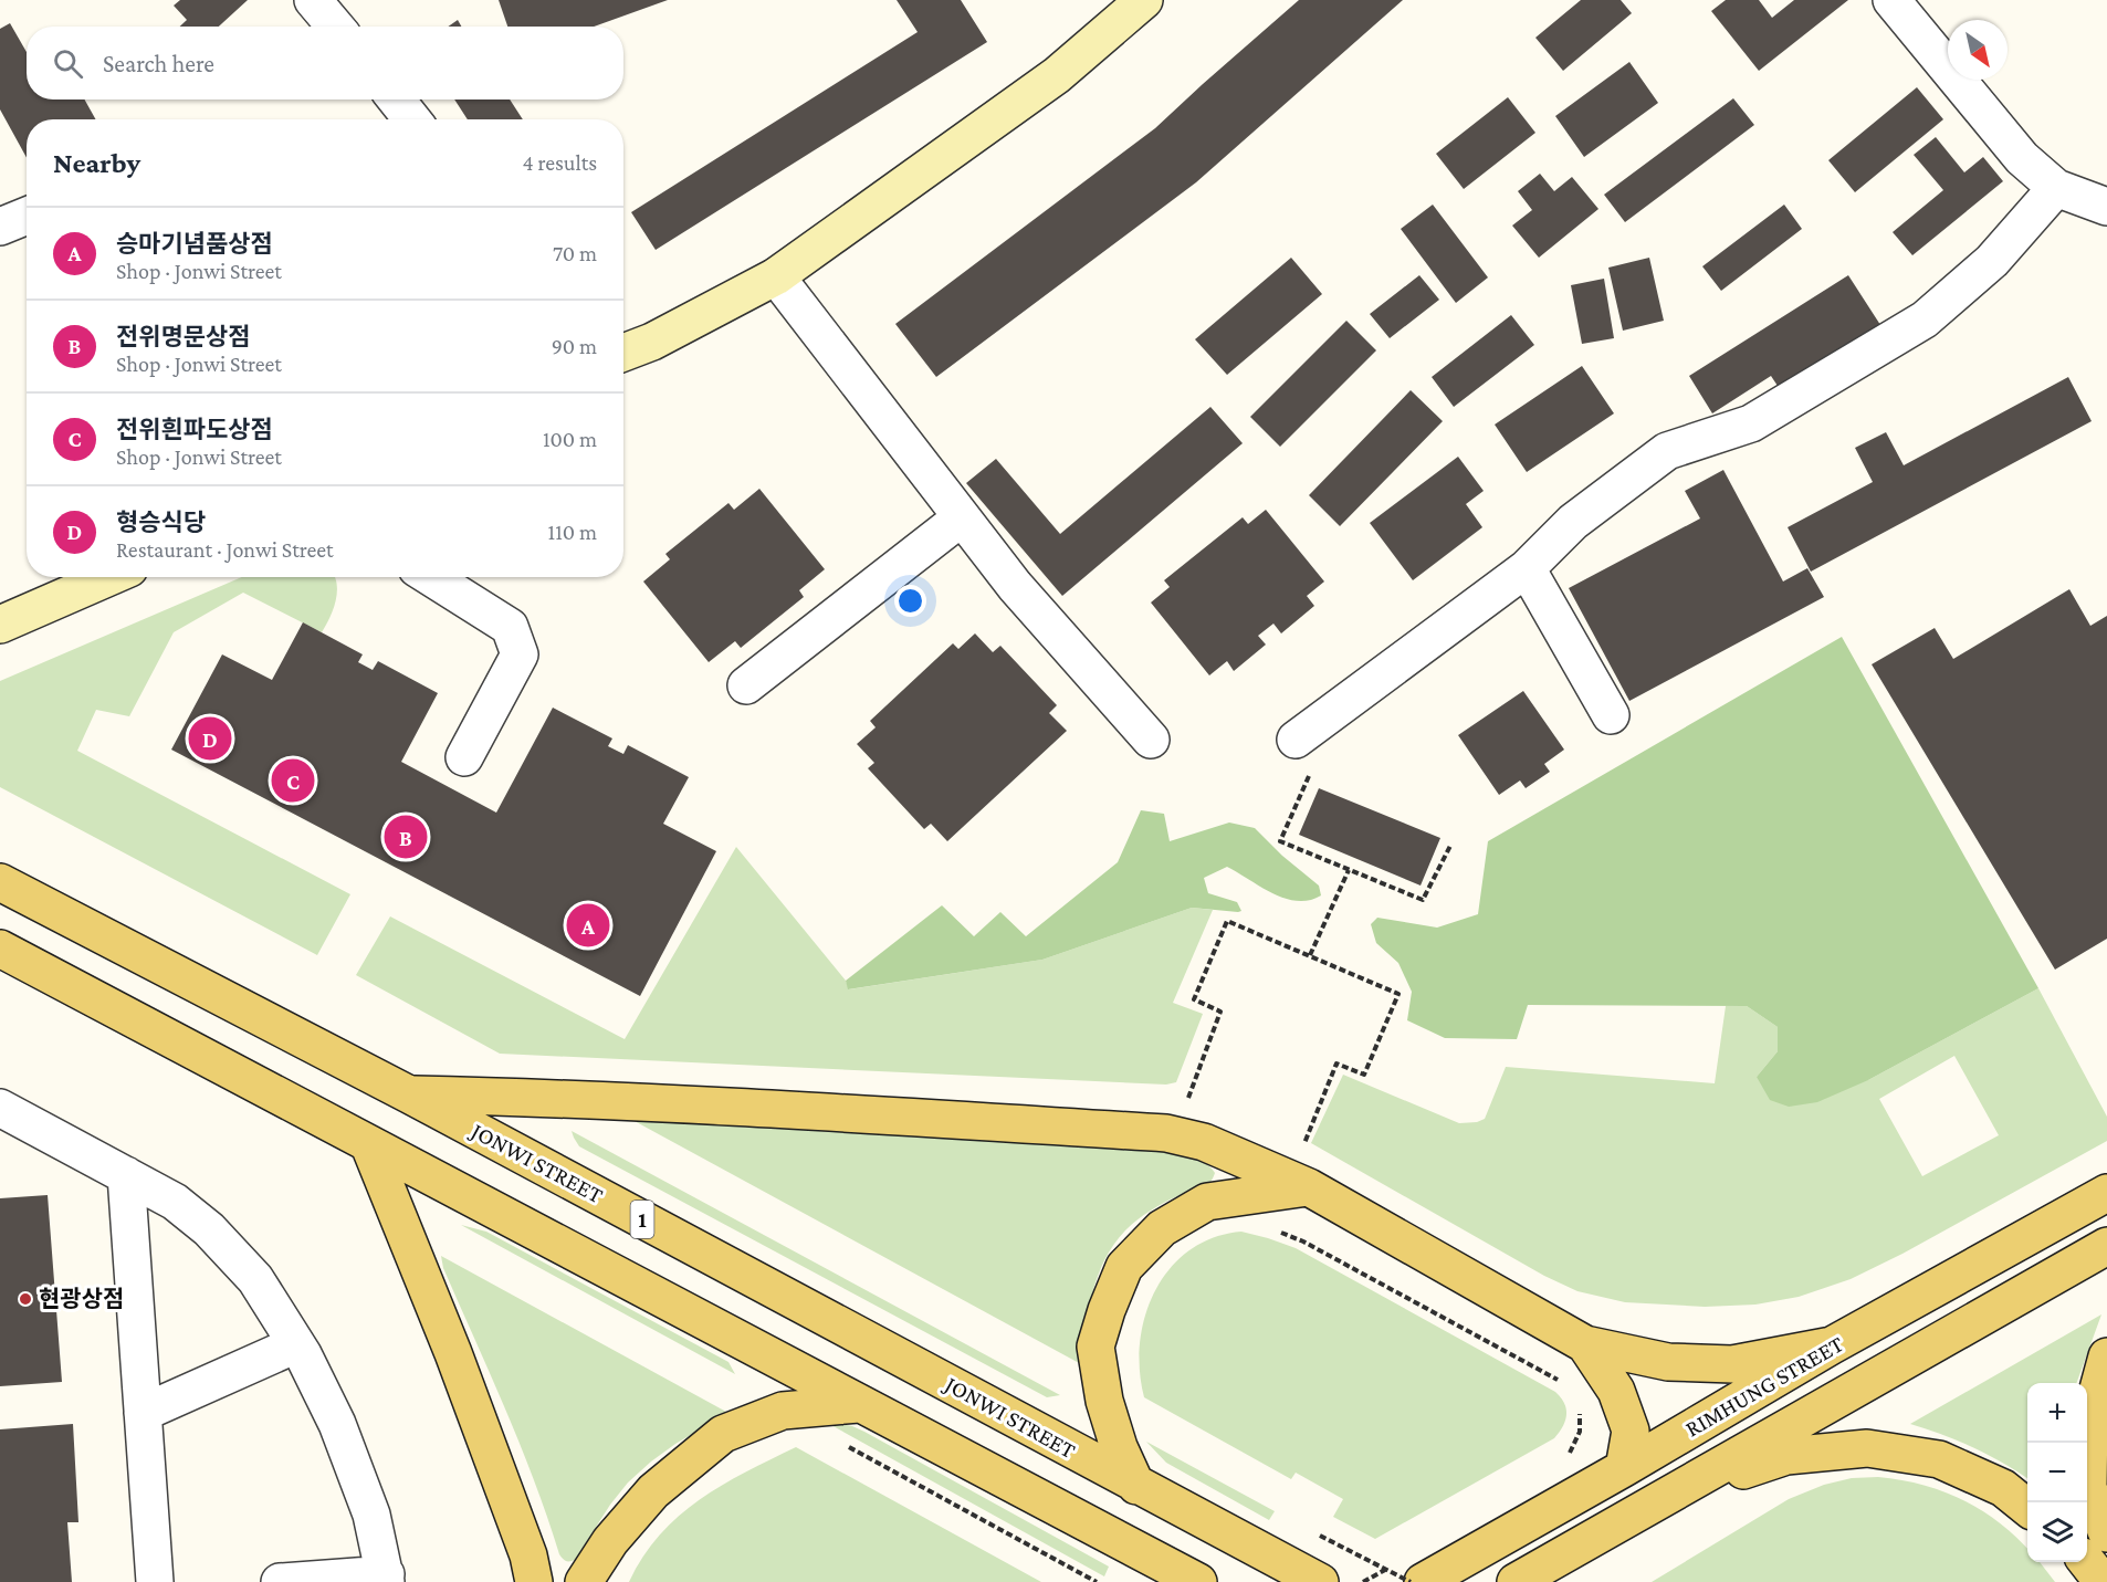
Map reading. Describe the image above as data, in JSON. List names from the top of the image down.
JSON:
{
  "streets": {
    "main road": ["JONWI STREET", "1", "RIMHUNG STREET"]
  },
  "places": ["현광상점"],
  "north": "bottom right",
  "page": {
    "search": "Search here",
    "heading": ["Nearby", "4 results"],
    "list": [
      {
        "mark": "A",
        "name": "승마기념품상점",
        "note": "Shop · Jonwi Street",
        "value": "70 m"
      },
      {
        "mark": "B",
        "name": "전위명문상점",
        "note": "Shop · Jonwi Street",
        "value": "90 m"
      },
      {
        "mark": "C",
        "name": "전위흰파도상점",
        "note": "Shop · Jonwi Street",
        "value": "100 m"
      },
      {
        "mark": "D",
        "name": "형승식당",
        "note": "Restaurant · Jonwi Street",
        "value": "110 m"
      }
    ],
    "pins": [
      "D",
      "C",
      "B",
      "A"
    ],
    "map_buttons": ["+", "−"]
  }
}
